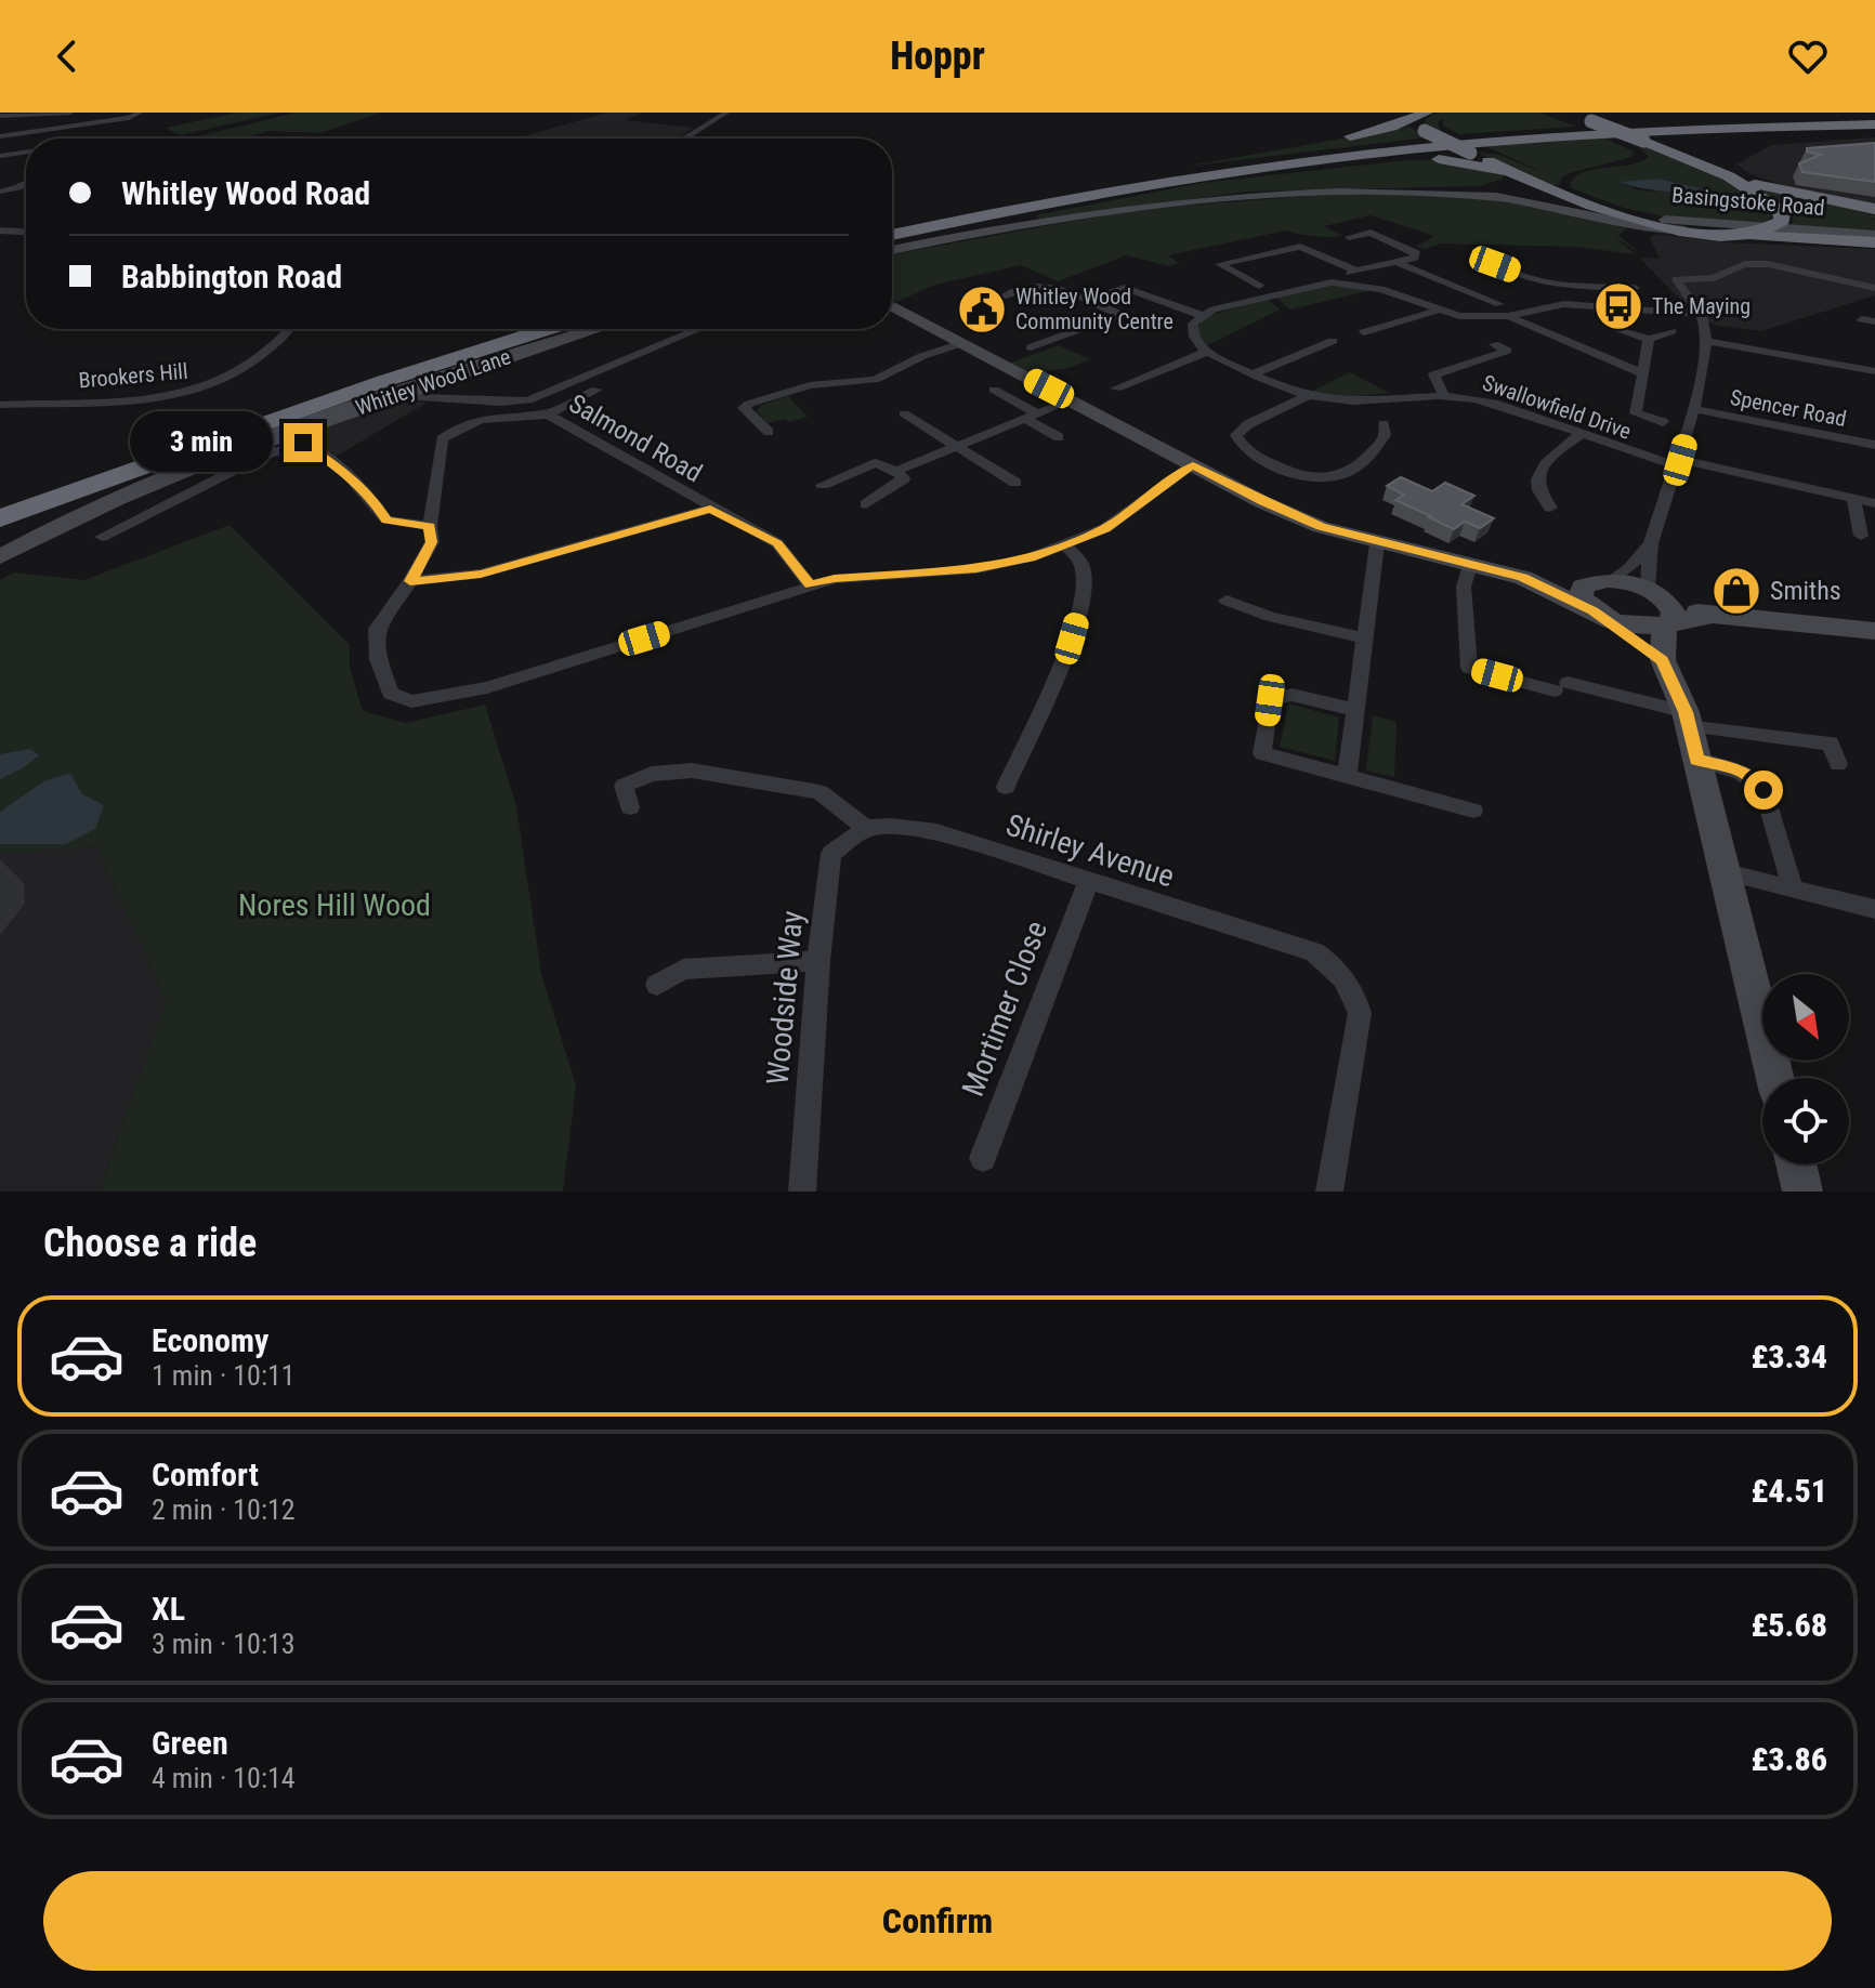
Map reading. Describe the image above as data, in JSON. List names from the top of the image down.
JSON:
{
  "streets": {
    "highway": ["Basingstoke Road"],
    "main road": ["Whitley Wood Lane"],
    "street": [
      "Brookers Hill",
      "Swallowfield Drive",
      "Spencer Road",
      "Salmond Road",
      "Shirley Avenue",
      "Woodside Way",
      "Mortimer Close"
    ]
  },
  "crossings": [
    ["Shirley Avenue", "Woodside Way"],
    ["Shirley Avenue", "Mortimer Close"]
  ],
  "parks": ["Nores Hill Wood"],
  "places": {
    "bus stop": ["The Maying"],
    "public building": ["Whitley Wood Community Centre"],
    "shop": ["Smiths"]
  },
  "north": "bottom right",
  "page": {
    "header": "Hoppr",
    "banner": ["Whitley Wood Road", "Babbington Road"],
    "bubble": "3 min",
    "heading": "Choose a ride",
    "list": [
      {
        "name": "Economy",
        "note": "1 min · 10:11",
        "value": "£3.34"
      },
      {
        "name": "Comfort",
        "note": "2 min · 10:12",
        "value": "£4.51"
      },
      {
        "name": "XL",
        "note": "3 min · 10:13",
        "value": "£5.68"
      },
      {
        "name": "Green",
        "note": "4 min · 10:14",
        "value": "£3.86"
      }
    ],
    "buttons": "Confirm"
  }
}
